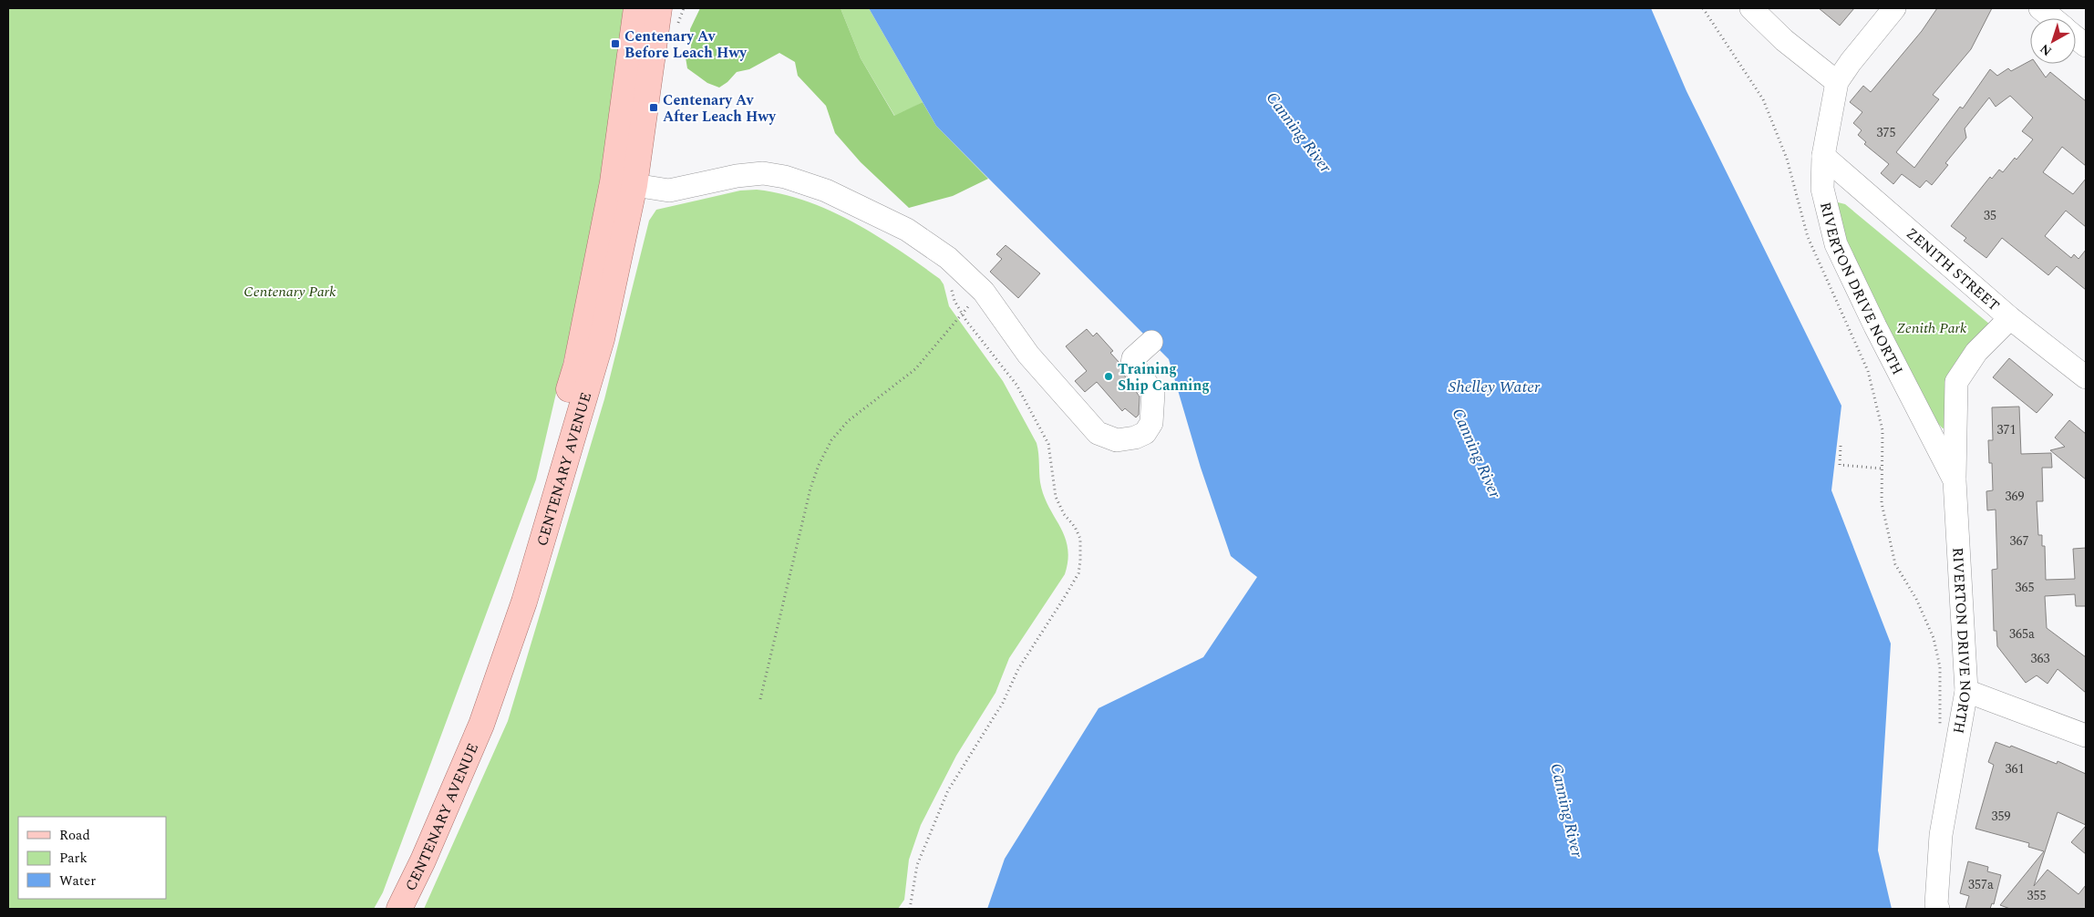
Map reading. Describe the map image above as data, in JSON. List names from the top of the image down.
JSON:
{
  "streets": {
    "main road": ["CENTENARY AVENUE"],
    "street": ["ZENITH STREET", "RIVERTON DRIVE NORTH"]
  },
  "crossings": [
    ["ZENITH STREET", "RIVERTON DRIVE NORTH"]
  ],
  "water": ["Canning River", "Shelley Water"],
  "parks": ["Centenary Park", "Zenith Park"],
  "places": {
    "transit": ["Centenary Av Before Leach Hwy", "Centenary Av After Leach Hwy"],
    "other": ["Training Ship Canning"]
  },
  "house_numbers": [
    "375",
    "35",
    "371",
    "369",
    "367",
    "365",
    "365a",
    "363",
    "361",
    "359",
    "357a",
    "355"
  ],
  "legend": ["Road", "Park", "Water"],
  "north": "bottom left"
}
